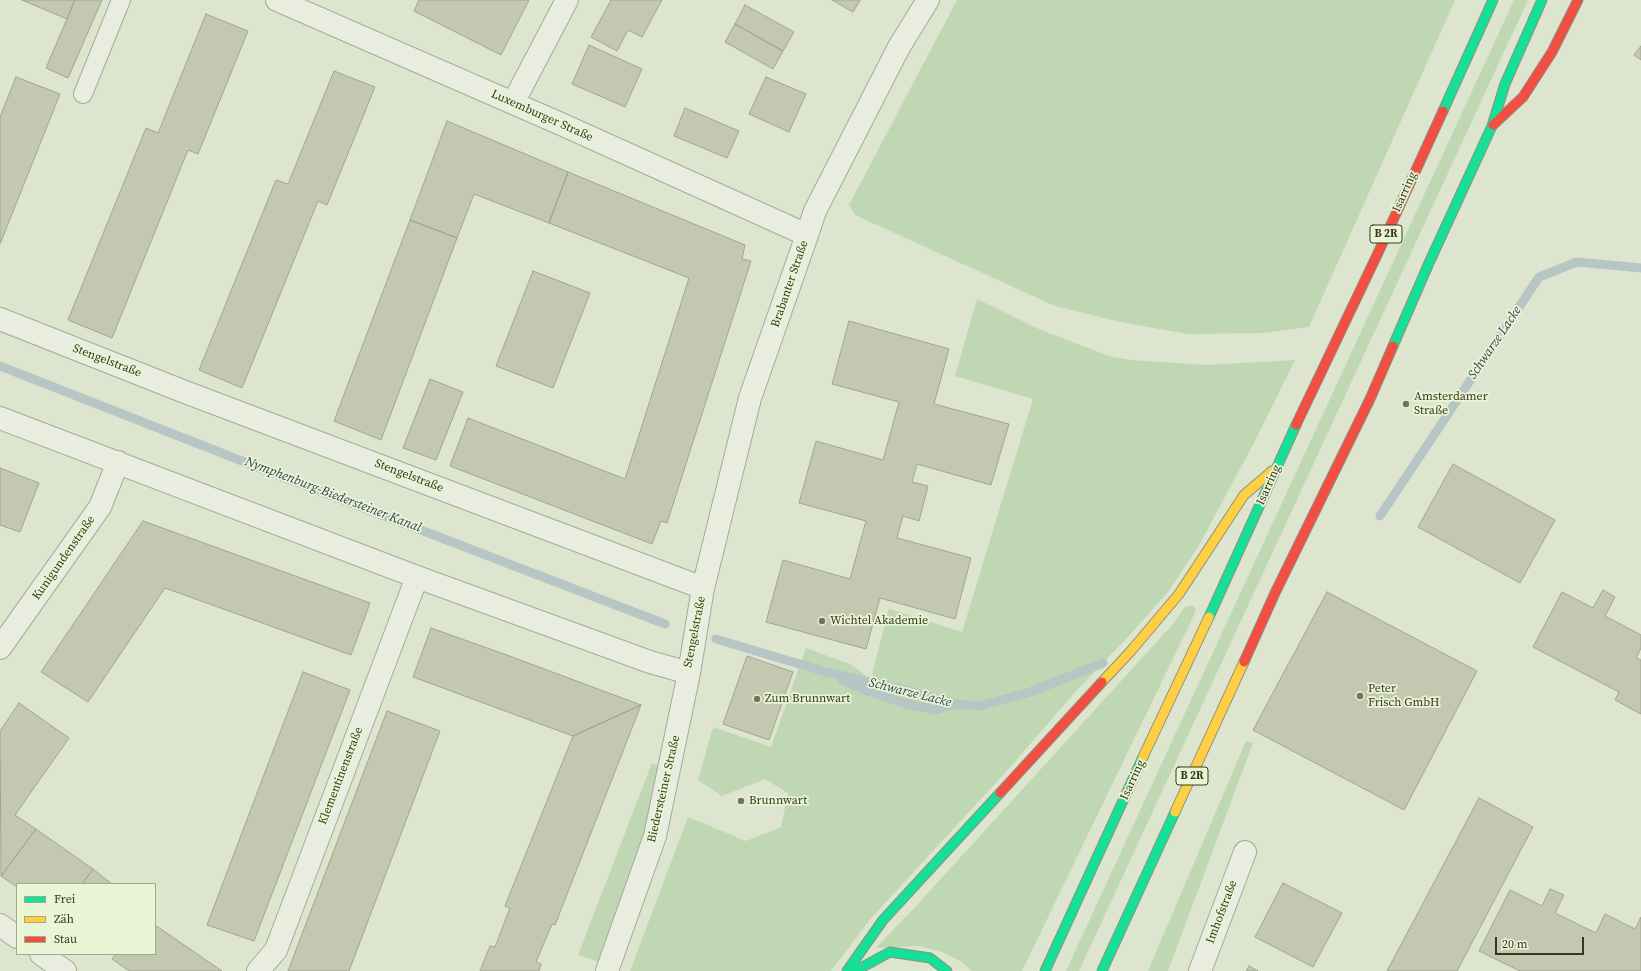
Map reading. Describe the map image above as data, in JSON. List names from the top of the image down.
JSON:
{
  "streets": {
    "highway": ["Isarring", "B 2R"],
    "street": [
      "Luxemburger Straße",
      "Brabanter Straße",
      "Stengelstraße",
      "Kunigundenstraße",
      "Klementinenstraße",
      "Biedersteiner Straße",
      "Imhofstraße"
    ]
  },
  "crossings": [
    ["Luxemburger Straße", "Brabanter Straße"],
    ["Brabanter Straße", "Stengelstraße"],
    ["Stengelstraße", "Kunigundenstraße"],
    ["Stengelstraße", "Klementinenstraße"],
    ["Stengelstraße", "Biedersteiner Straße"]
  ],
  "water": ["Schwarze Lacke", "Nymphenburg-Biedersteiner Kanal"],
  "places": [
    "Amsterdamer Straße",
    "Wichtel Akademie",
    "Peter Frisch GmbH",
    "Zum Brunnwart",
    "Brunnwart"
  ],
  "legend": ["Frei", "Zäh", "Stau"],
  "scale_bar": "20 m"
}
